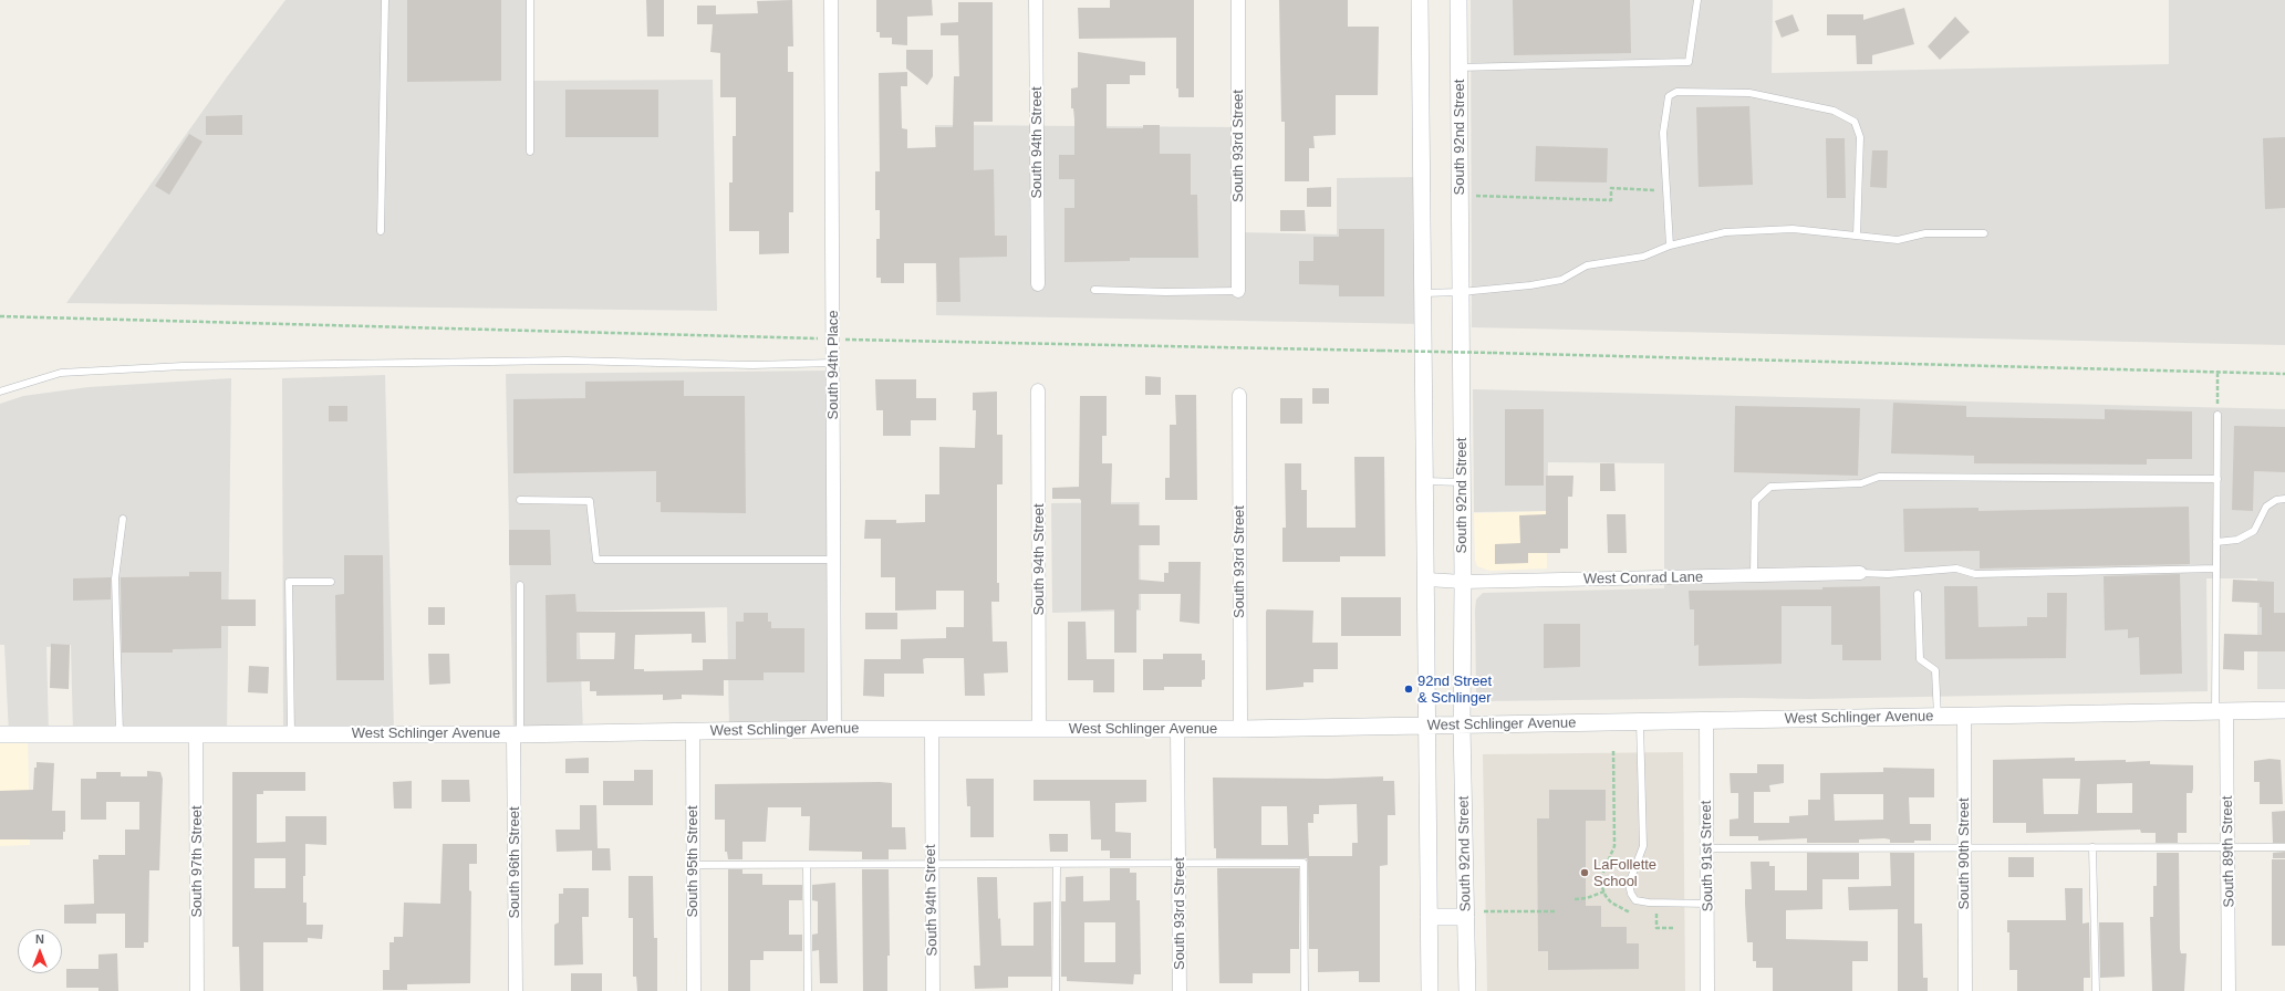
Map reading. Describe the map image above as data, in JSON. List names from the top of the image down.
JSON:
{
  "streets": {
    "street": [
      "South 92nd Street",
      "South 94th Street",
      "South 93rd Street",
      "South 94th Place",
      "West Conrad Lane",
      "West Schlinger Avenue",
      "South 89th Street",
      "South 90th Street",
      "South 91st Street",
      "South 97th Street",
      "South 95th Street",
      "South 96th Street"
    ]
  },
  "crossings": [
    ["South 92nd Street", "West Conrad Lane"],
    ["South 92nd Street", "West Schlinger Avenue"],
    ["South 94th Street", "West Schlinger Avenue"],
    ["South 93rd Street", "West Schlinger Avenue"],
    ["South 94th Place", "West Schlinger Avenue"],
    ["West Schlinger Avenue", "South 89th Street"],
    ["West Schlinger Avenue", "South 90th Street"],
    ["West Schlinger Avenue", "South 91st Street"],
    ["West Schlinger Avenue", "South 97th Street"],
    ["West Schlinger Avenue", "South 95th Street"],
    ["West Schlinger Avenue", "South 96th Street"]
  ],
  "places": ["92nd Street & Schlinger", "LaFollette School"],
  "north": "top"
}
